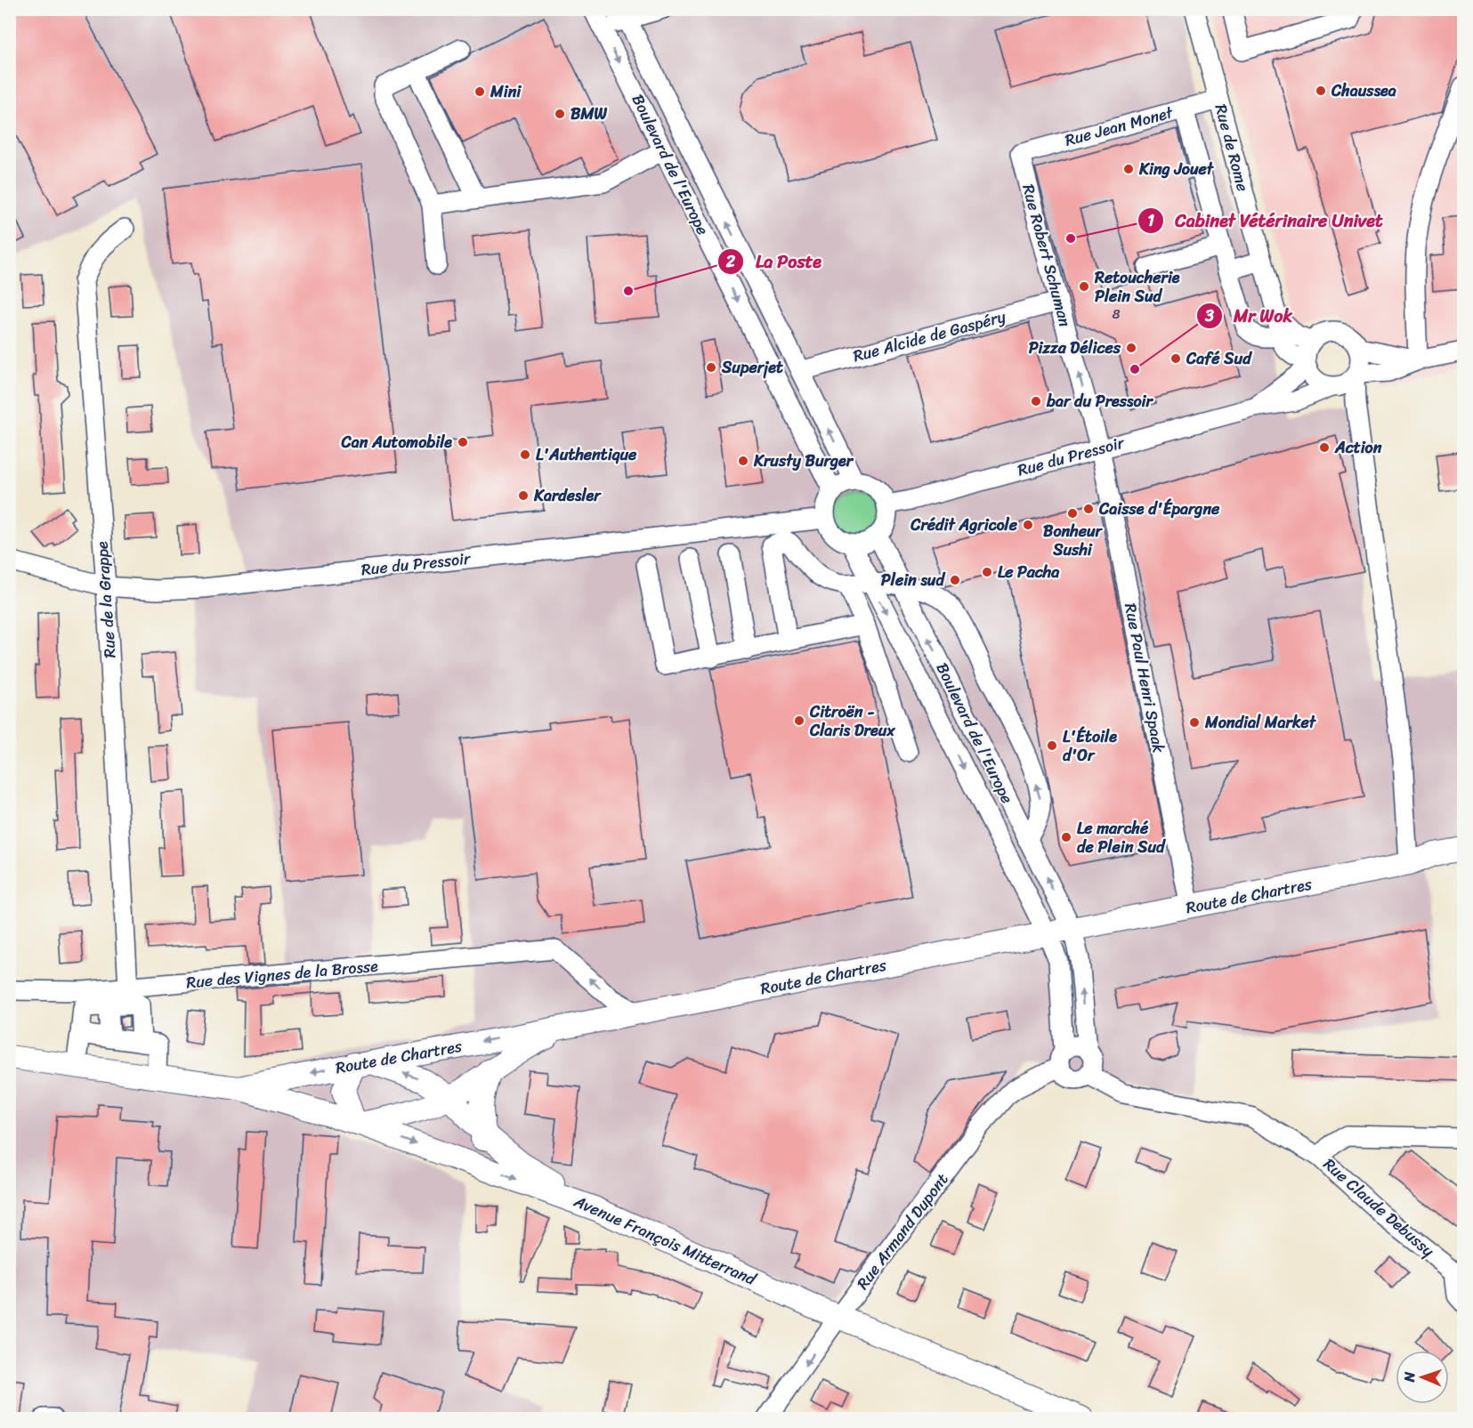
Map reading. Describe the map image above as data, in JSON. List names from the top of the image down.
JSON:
{
  "streets": {
    "main road": ["Route de Chartres", "Avenue François Mitterrand"],
    "street": [
      "Rue Jean Monet",
      "Rue de Rome",
      "Boulevard de l'Europe",
      "Rue Robert Schuman",
      "Rue Alcide de Gaspéry",
      "Rue du Pressoir",
      "Rue de la Grappe",
      "Rue Paul Henri Spaak",
      "Rue des Vignes de la Brosse",
      "Rue Claude Debussy",
      "Rue Armand Dupont"
    ]
  },
  "crossings": [
    ["Rue Jean Monet", "Rue de Rome"],
    ["Rue Jean Monet", "Rue Robert Schuman"],
    ["Boulevard de l'Europe", "Rue Alcide de Gaspéry"],
    ["Boulevard de l'Europe", "Rue du Pressoir"],
    ["Boulevard de l'Europe", "Route de Chartres"],
    ["Rue Robert Schuman", "Rue Alcide de Gaspéry"],
    ["Rue Robert Schuman", "Rue du Pressoir"],
    ["Rue Robert Schuman", "Rue Paul Henri Spaak"],
    ["Rue du Pressoir", "Rue de la Grappe"],
    ["Rue du Pressoir", "Rue Paul Henri Spaak"],
    ["Rue de la Grappe", "Rue des Vignes de la Brosse"],
    ["Rue Paul Henri Spaak", "Route de Chartres"],
    ["Route de Chartres", "Rue des Vignes de la Brosse"],
    ["Route de Chartres", "Avenue François Mitterrand"],
    ["Rue Claude Debussy", "Rue Armand Dupont"],
    ["Rue Armand Dupont", "Avenue François Mitterrand"]
  ],
  "one_way": ["Rue Robert Schuman", "Rue des Vignes de la Brosse"],
  "places": [
    "Chaussea",
    "Mini",
    "BMW",
    "King Jouet",
    "Cabinet Vétérinaire Univet",
    "Retoucherie Plein Sud",
    "La Poste",
    "Pizza Délices",
    "Café Sud",
    "Superjet",
    "Mr Wok",
    "bar du Pressoir",
    "Can Automobile",
    "Action",
    "L'Authentique",
    "Krusty Burger",
    "Kardesler",
    "Caisse d'Épargne",
    "Bonheur Sushi",
    "Crédit Agricole",
    "Le Pacha",
    "Plein sud",
    "Citroën - Claris Dreux",
    "Mondial Market",
    "L'Étoile d'Or",
    "Le marché de Plein Sud"
  ],
  "house_numbers": ["8"],
  "north": "left"
}
